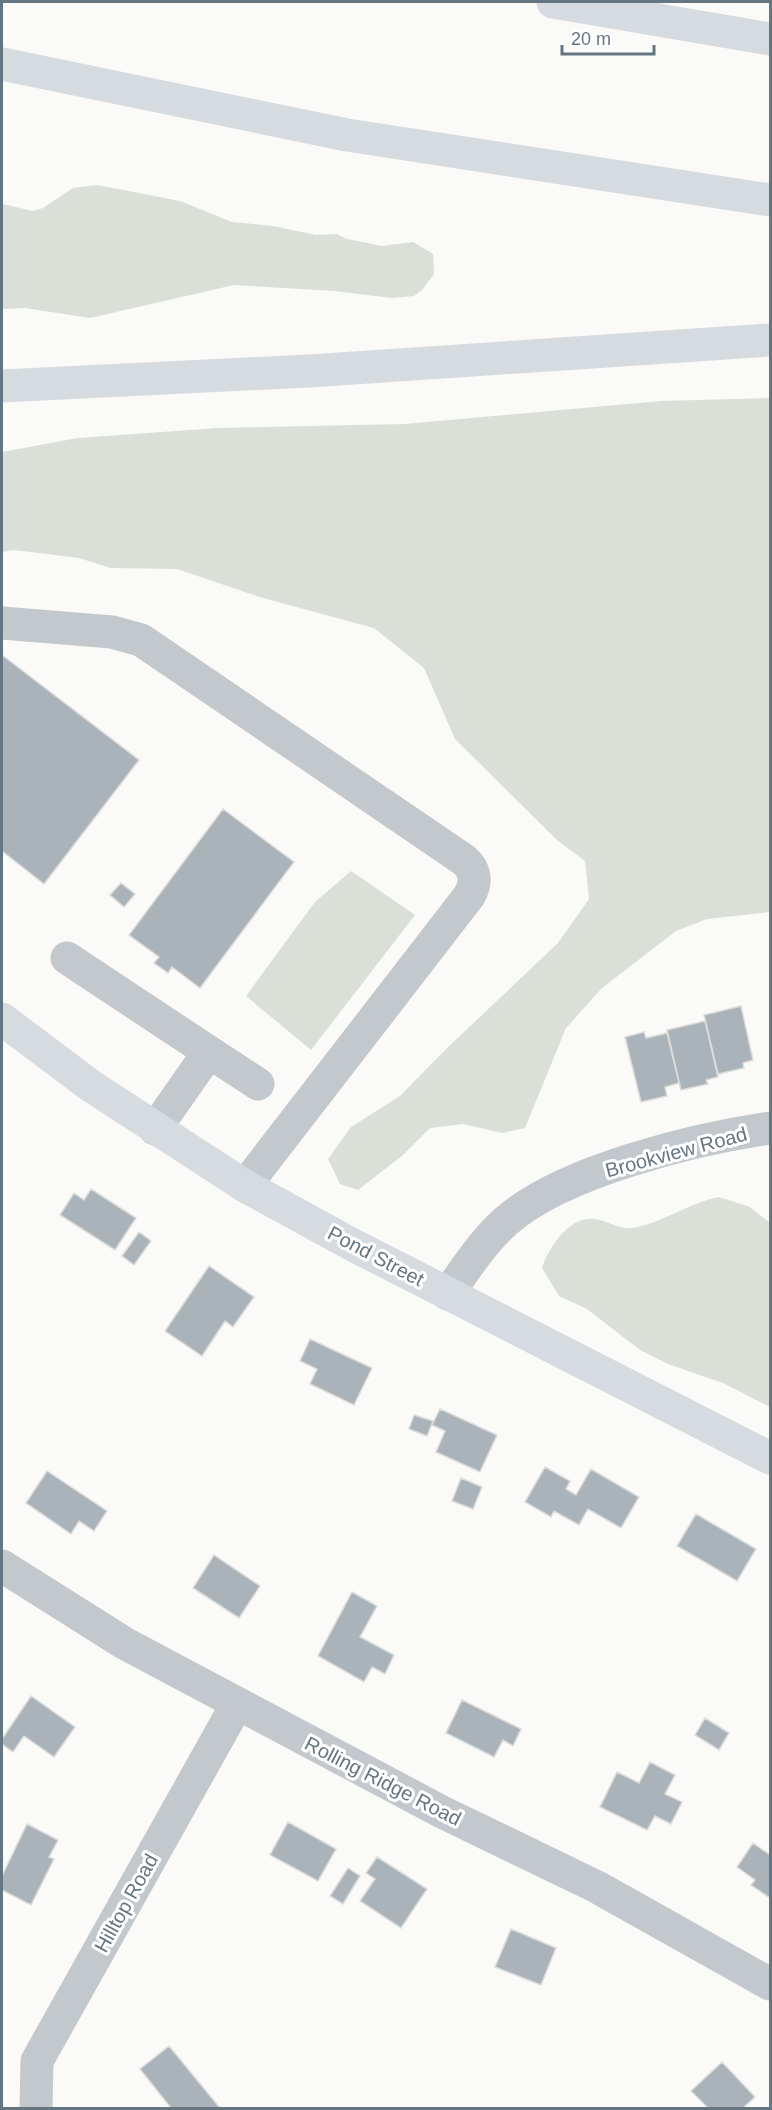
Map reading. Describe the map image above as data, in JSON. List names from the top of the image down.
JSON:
{
  "streets": {
    "main road": ["Pond Street"],
    "street": ["Brookview Road", "Rolling Ridge Road", "Hilltop Road"]
  },
  "crossings": [
    ["Brookview Road", "Pond Street"],
    ["Rolling Ridge Road", "Hilltop Road"]
  ],
  "scale_bar": "20 m"
}
